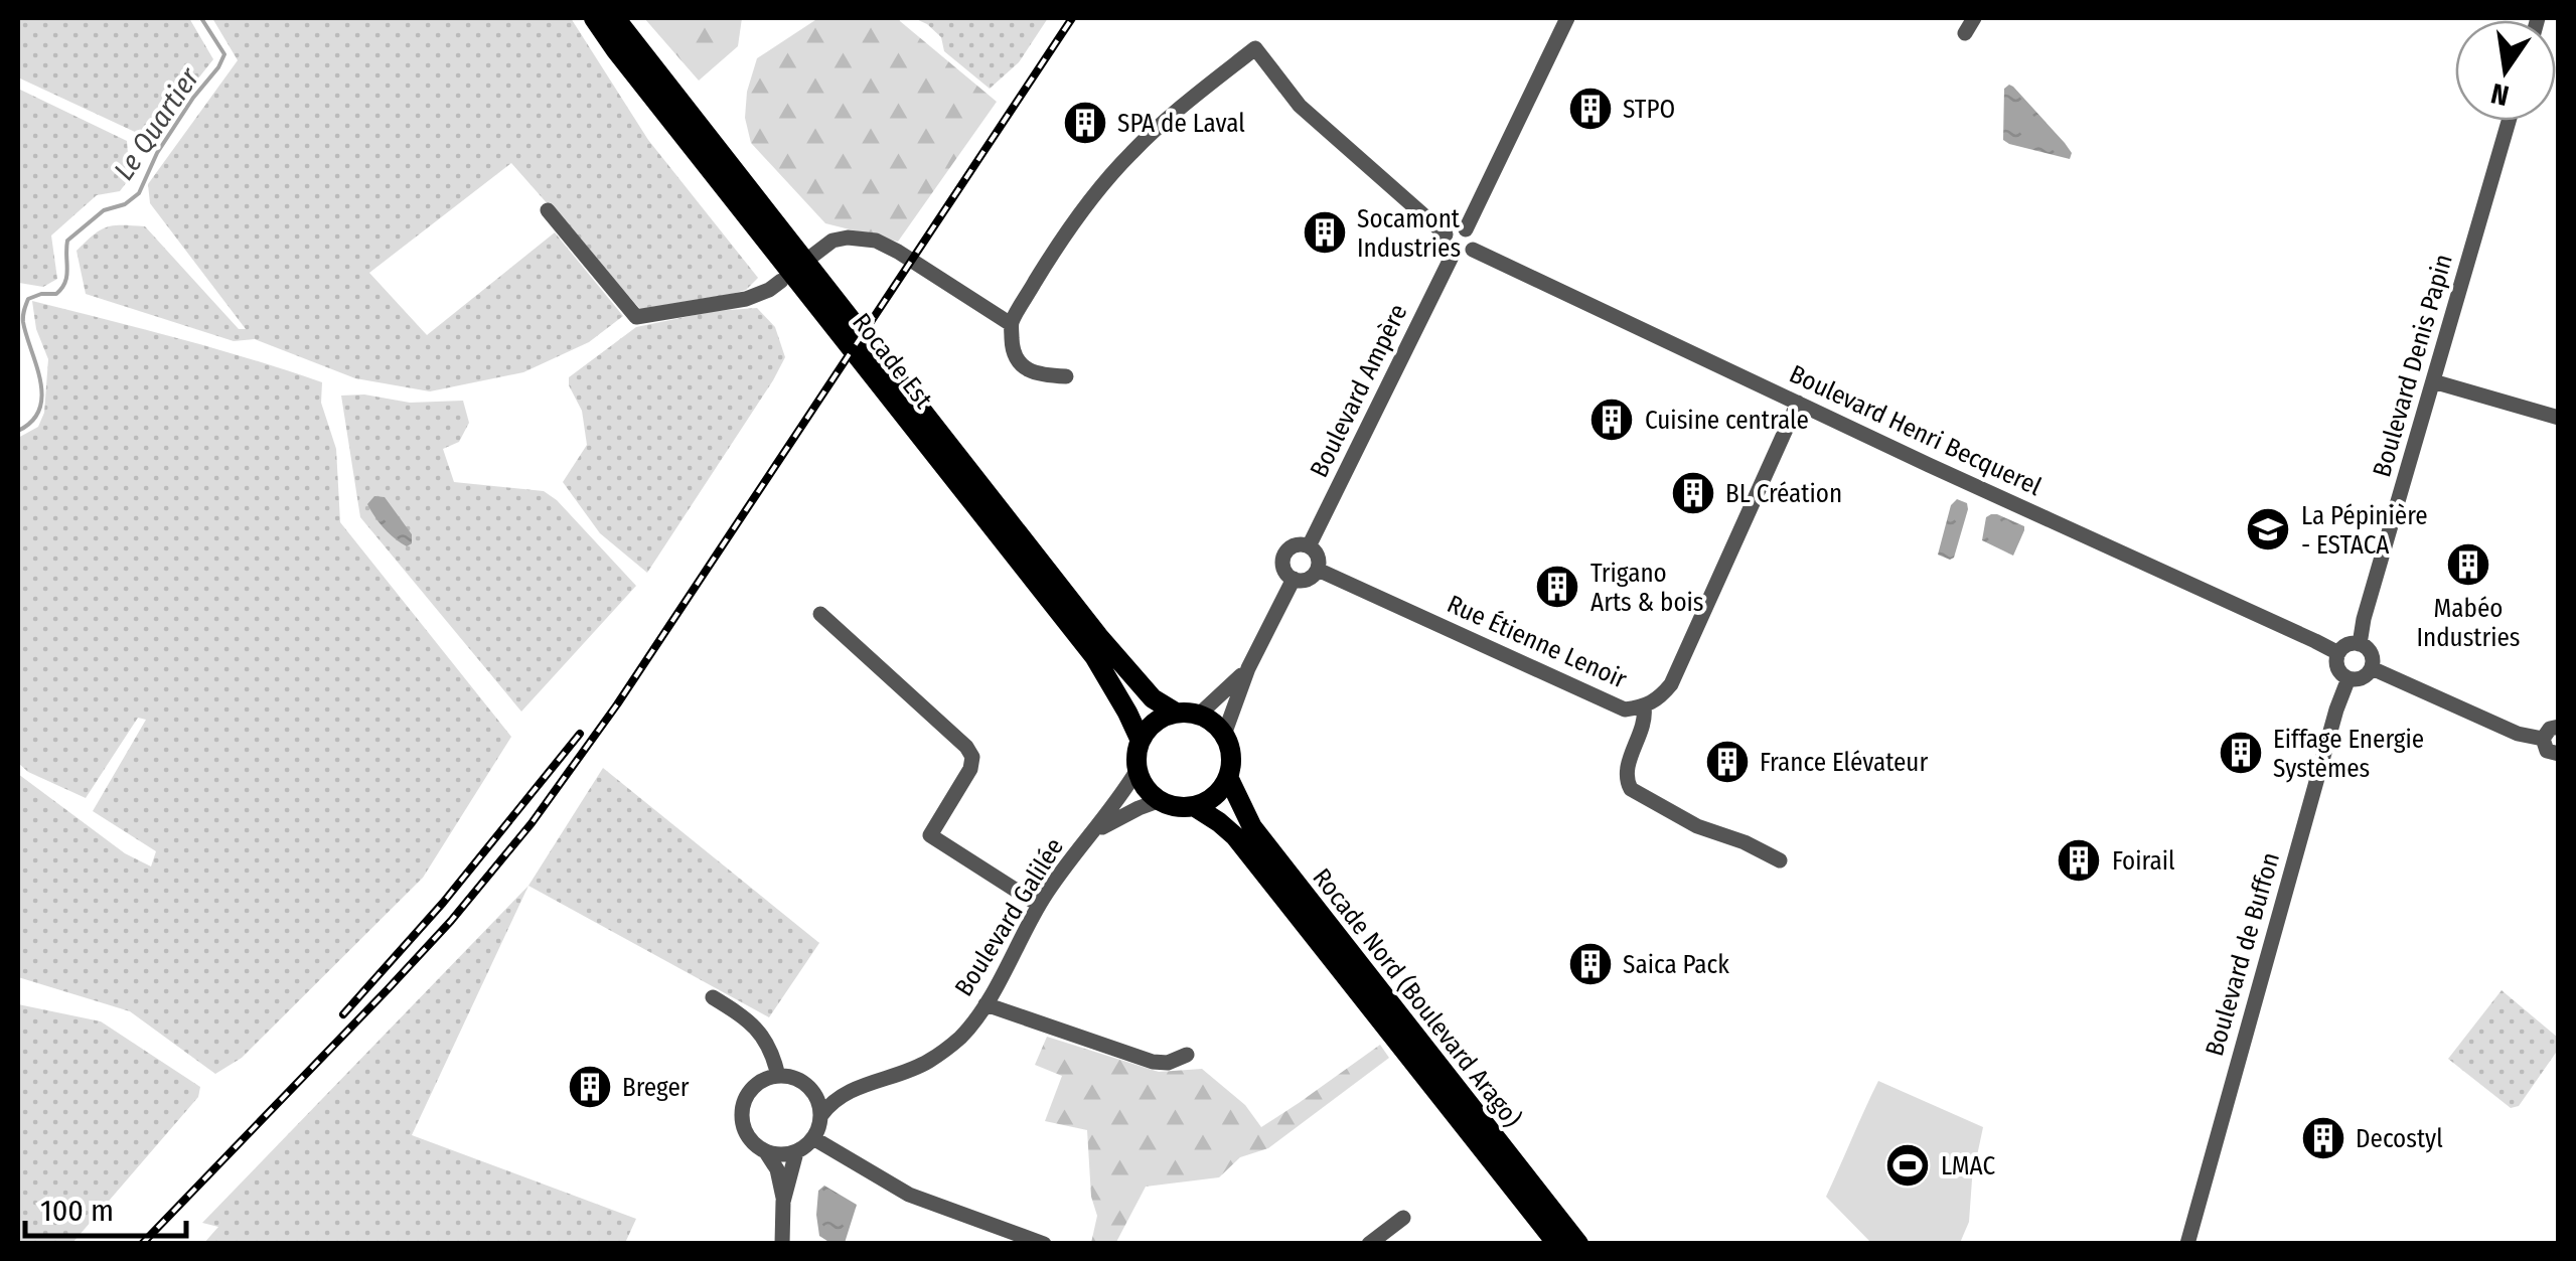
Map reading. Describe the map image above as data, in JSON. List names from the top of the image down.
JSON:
{
  "streets": {
    "main road": ["Rocade Est", "Rocade Nord (Boulevard Arago)"],
    "street": [
      "Boulevard Denis Papin",
      "Boulevard Ampère",
      "Boulevard Henri Becquerel",
      "Rue Étienne Lenoir",
      "Boulevard Galilée",
      "Boulevard de Buffon"
    ]
  },
  "crossings": [
    ["Rocade Est", "Boulevard Galilée"],
    ["Rocade Est", "Rocade Nord (Boulevard Arago)"],
    ["Boulevard Denis Papin", "Boulevard Henri Becquerel"],
    ["Boulevard Denis Papin", "Boulevard de Buffon"],
    ["Boulevard Ampère", "Boulevard Henri Becquerel"],
    ["Boulevard Ampère", "Rue Étienne Lenoir"],
    ["Boulevard Henri Becquerel", "Rue Étienne Lenoir"],
    ["Boulevard Henri Becquerel", "Boulevard de Buffon"],
    ["Boulevard Galilée", "Rocade Nord (Boulevard Arago)"]
  ],
  "water": ["Le Quartier"],
  "places": {
    "building": [
      "STPO",
      "SPA de Laval",
      "Socamont Industries",
      "Cuisine centrale",
      "BL Création",
      "Mabéo Industries",
      "Trigano Arts & bois",
      "Eiffage Energie Systèmes",
      "France Elévateur",
      "Foirail",
      "Saica Pack",
      "Breger",
      "Decostyl"
    ],
    "school or university": ["La Pépinière - ESTACA"],
    "sports": ["LMAC"]
  },
  "scale_bar": "100 m",
  "north": "bottom"
}
